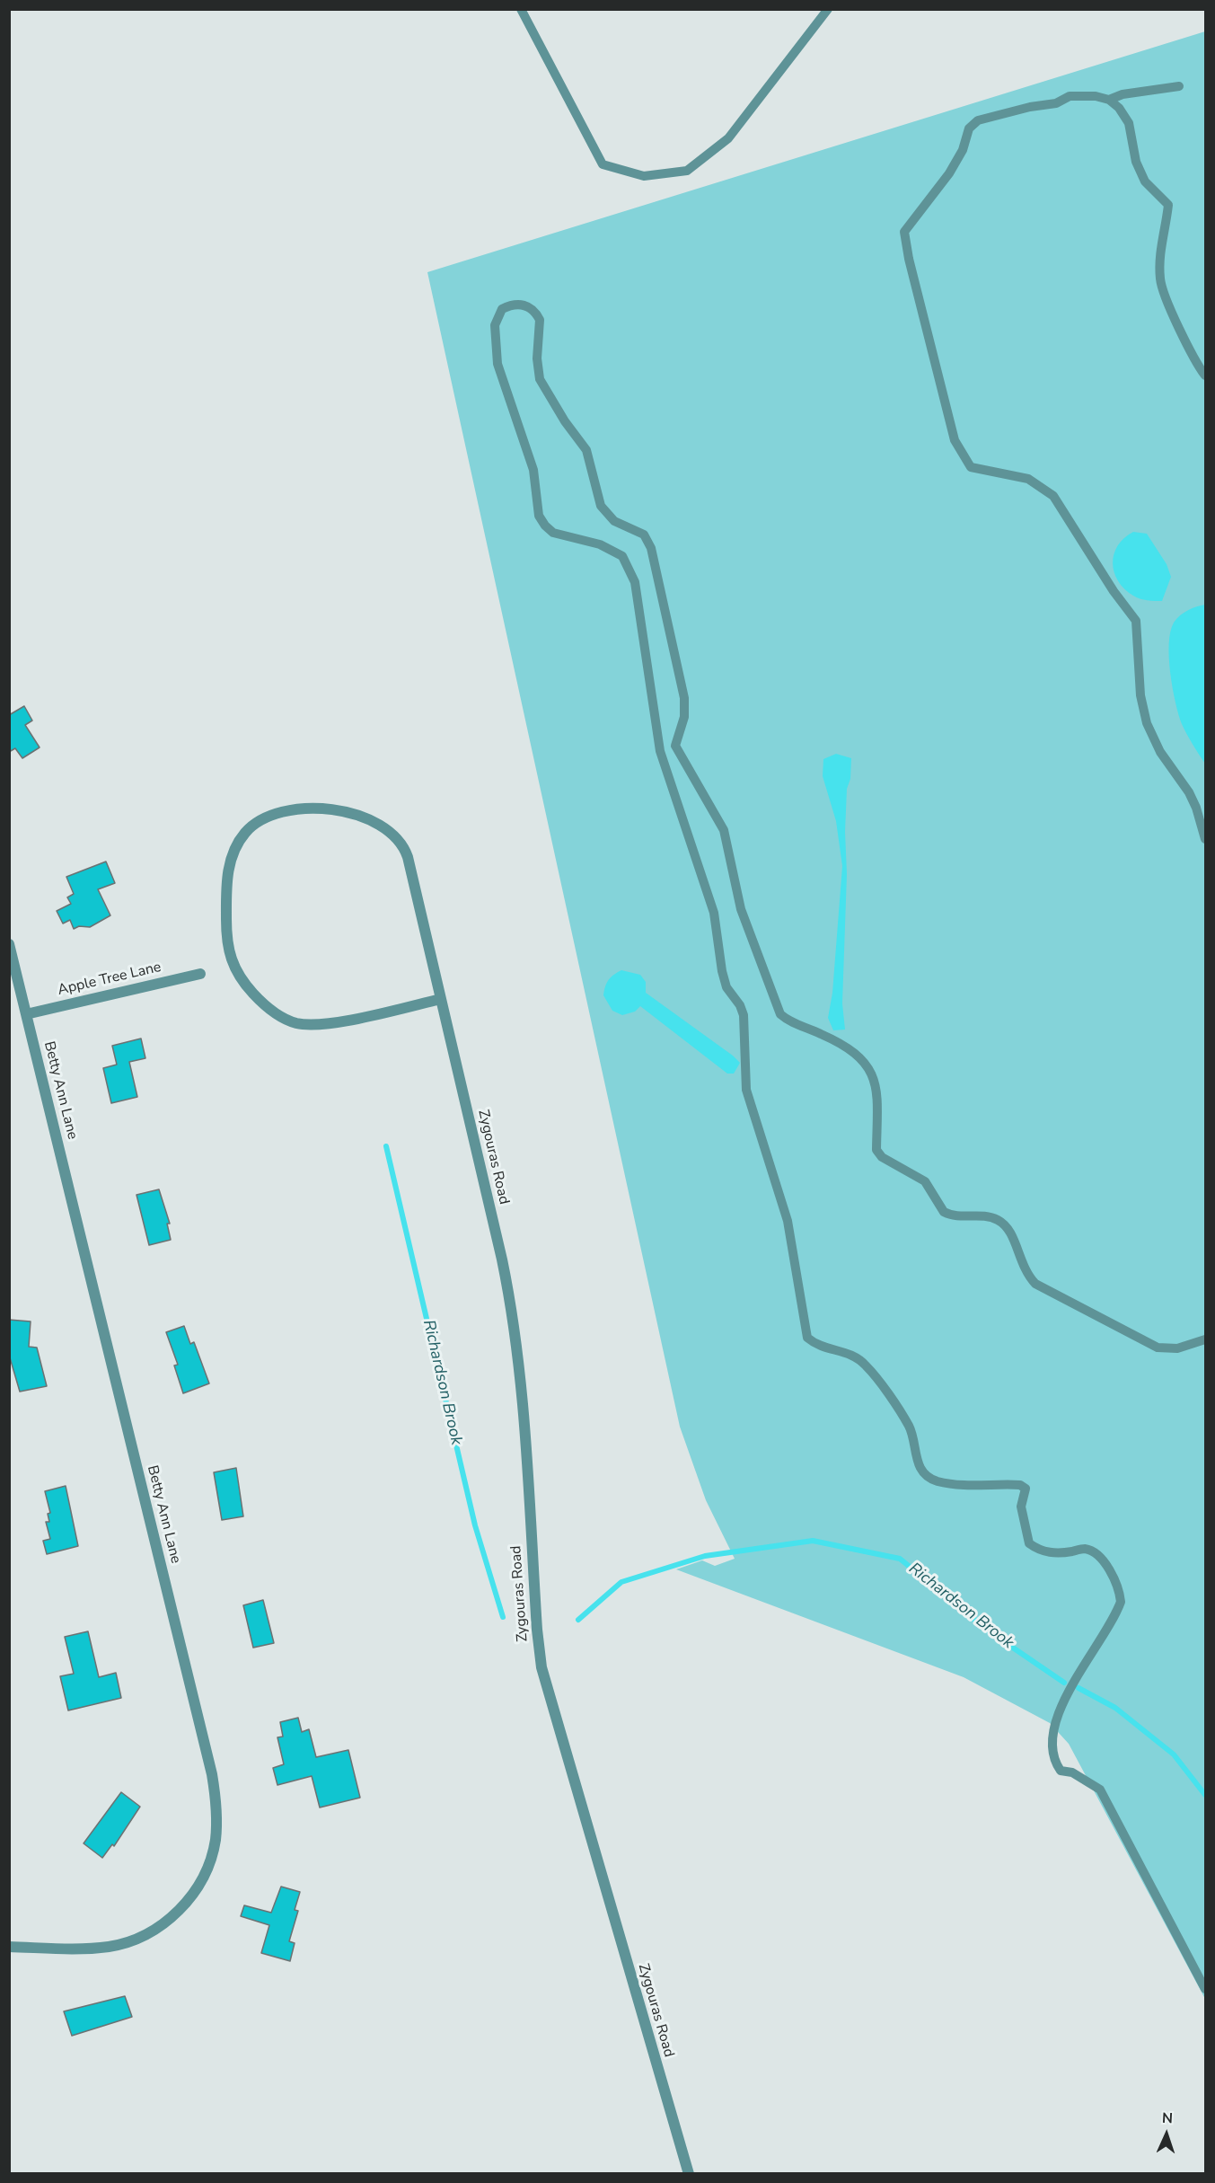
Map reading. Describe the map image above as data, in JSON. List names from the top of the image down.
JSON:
{
  "streets": {
    "street": ["Apple Tree Lane", "Betty Ann Lane", "Zygouras Road"]
  },
  "crossings": [
    ["Apple Tree Lane", "Betty Ann Lane"]
  ],
  "water": ["Richardson Brook"],
  "north": "top"
}
